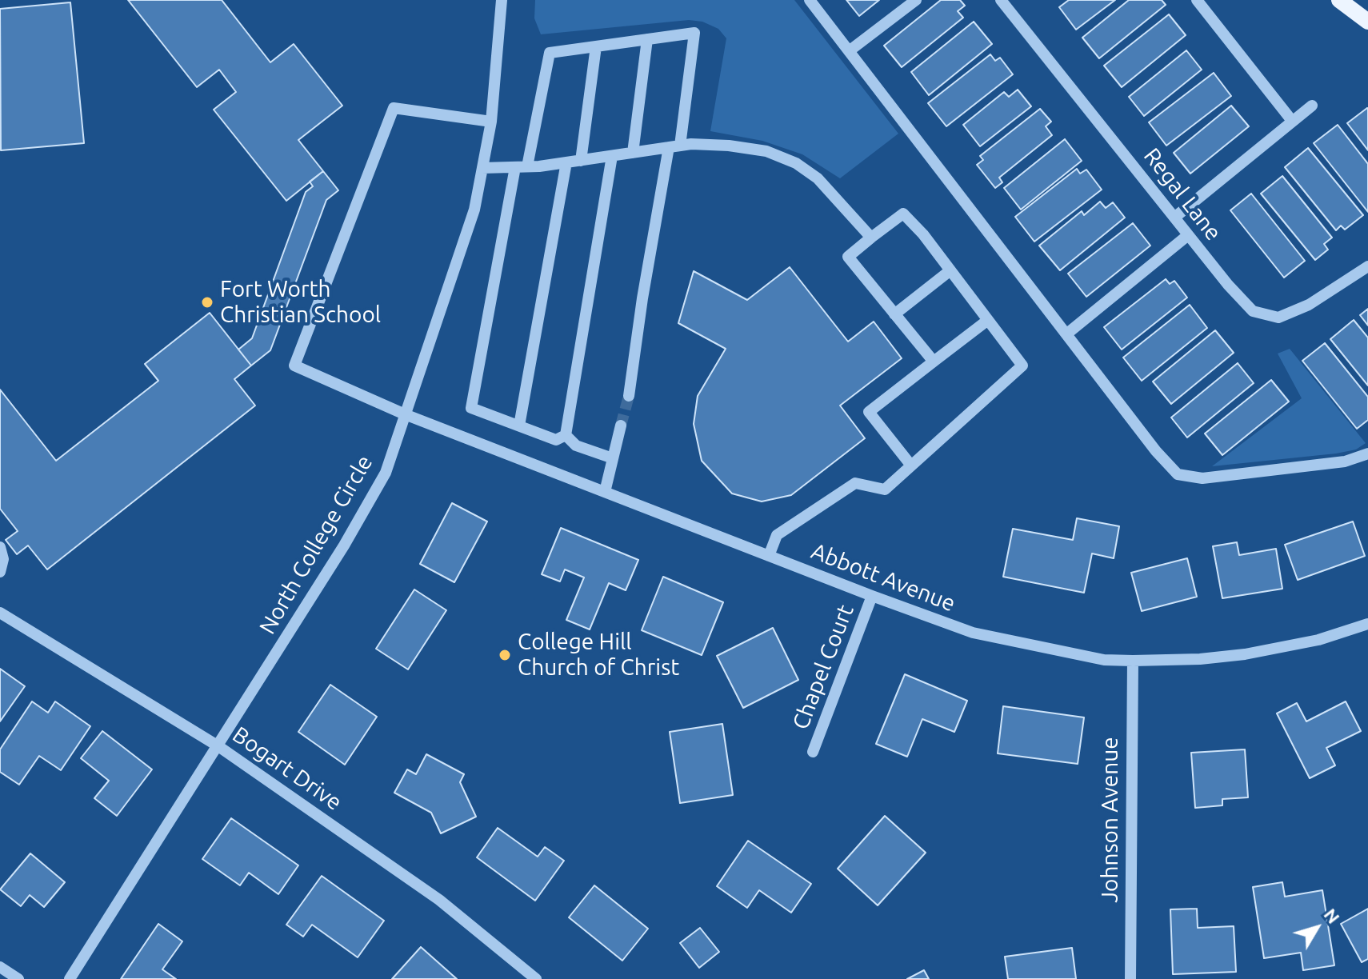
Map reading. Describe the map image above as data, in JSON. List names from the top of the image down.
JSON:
{
  "streets": {
    "street": [
      "Regal Lane",
      "North College Circle",
      "Abbott Avenue",
      "Chapel Court",
      "Bogart Drive",
      "Johnson Avenue"
    ]
  },
  "crossings": [
    ["North College Circle", "Abbott Avenue"],
    ["North College Circle", "Bogart Drive"],
    ["Abbott Avenue", "Chapel Court"],
    ["Abbott Avenue", "Johnson Avenue"]
  ],
  "places": ["Fort Worth Christian School", "College Hill Church of Christ"],
  "north": "top right"
}
